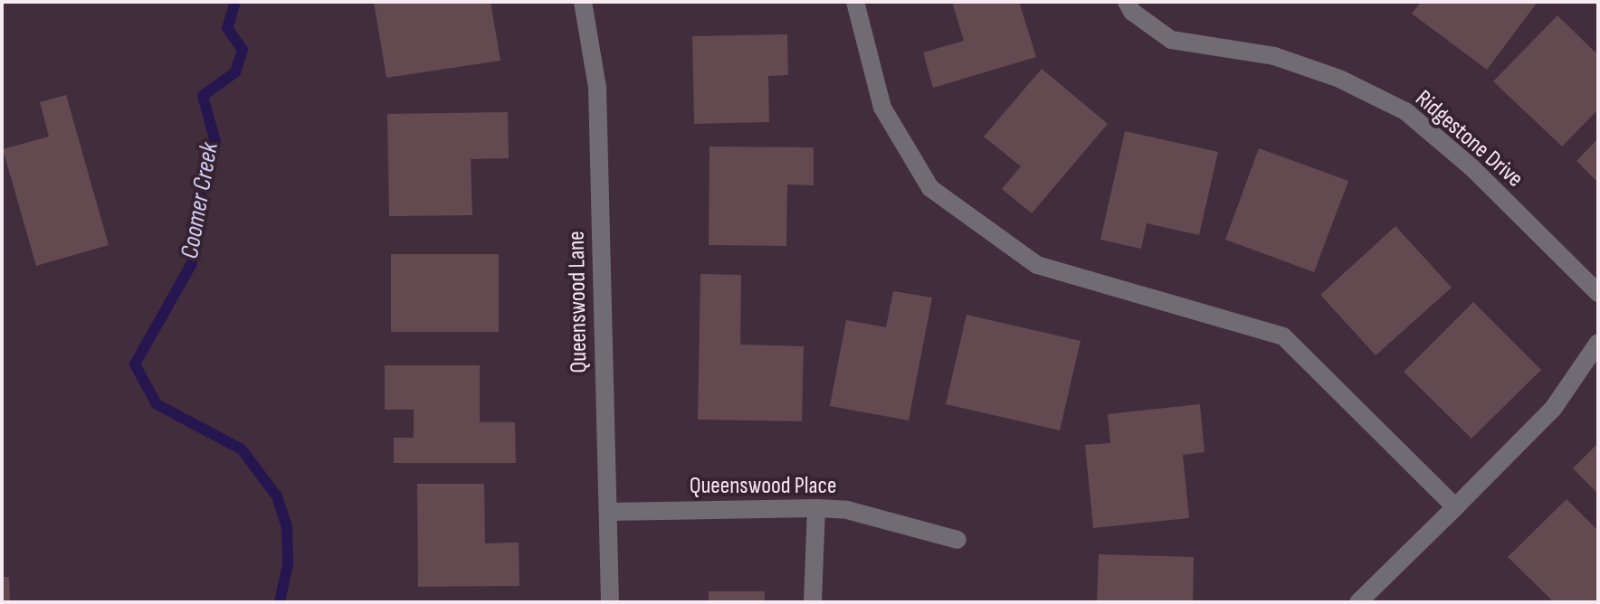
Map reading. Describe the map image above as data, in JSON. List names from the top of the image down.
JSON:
{
  "streets": {
    "street": ["Ridgestone Drive", "Queenswood Lane", "Queenswood Place"]
  },
  "crossings": [
    ["Queenswood Lane", "Queenswood Place"]
  ],
  "water": ["Coomer Creek"]
}
